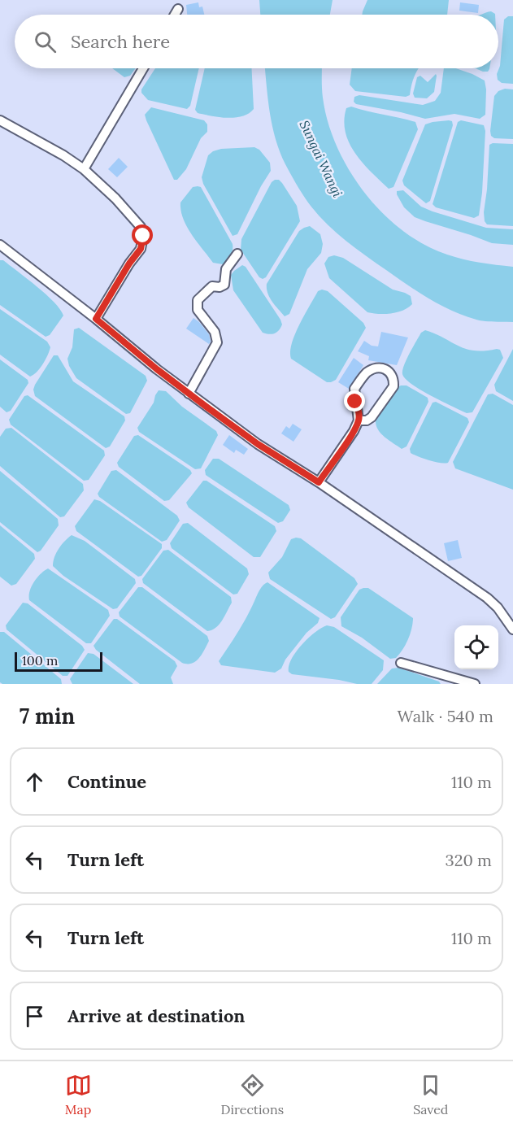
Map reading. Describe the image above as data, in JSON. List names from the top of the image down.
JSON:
{
  "water": ["Sungai Wangi"],
  "scale_bar": "100 m",
  "page": {
    "search": "Search here",
    "scale": "100 m",
    "heading": ["7 min", "Walk · 540 m"],
    "list": [
      ["Continue", "110 m"],
      ["Turn left", "320 m"],
      ["Turn left", "110 m"],
      "Arrive at destination"
    ],
    "nav": ["Map", "Directions", "Saved"]
  }
}
